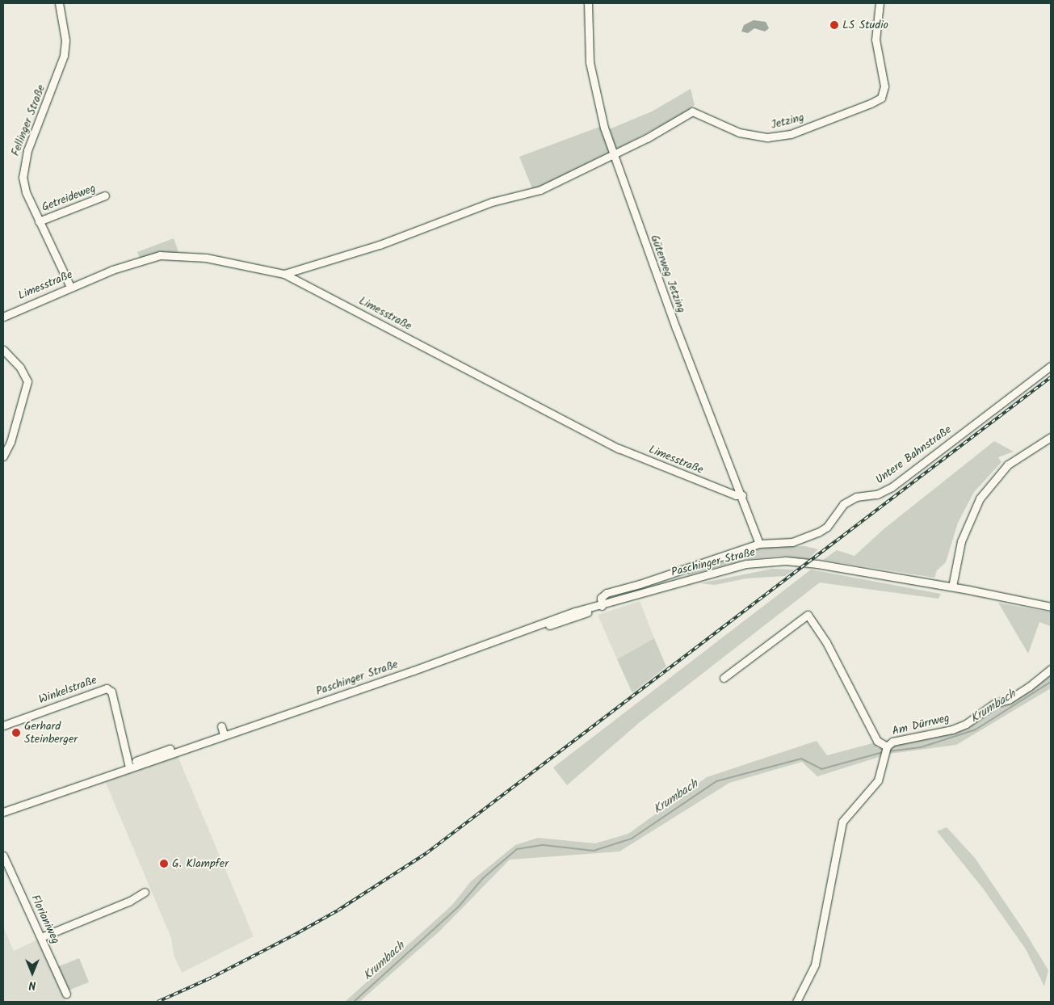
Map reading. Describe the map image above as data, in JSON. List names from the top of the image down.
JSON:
{
  "streets": {
    "street": [
      "Fellinger Straße",
      "Jetzing",
      "Getreideweg",
      "Güterweg Jetzing",
      "Limesstraße",
      "Untere Bahnstraße",
      "Paschinger Straße",
      "Winkelstraße",
      "Am Dürrweg",
      "Florianiweg"
    ]
  },
  "crossings": [
    ["Fellinger Straße", "Getreideweg"],
    ["Fellinger Straße", "Limesstraße"],
    ["Jetzing", "Güterweg Jetzing"],
    ["Güterweg Jetzing", "Limesstraße"],
    ["Güterweg Jetzing", "Untere Bahnstraße"],
    ["Untere Bahnstraße", "Paschinger Straße"],
    ["Paschinger Straße", "Winkelstraße"]
  ],
  "water": ["Krumbach"],
  "places": ["LS Studio", "Gerhard Steinberger", "G. Klampfer"],
  "north": "bottom"
}
